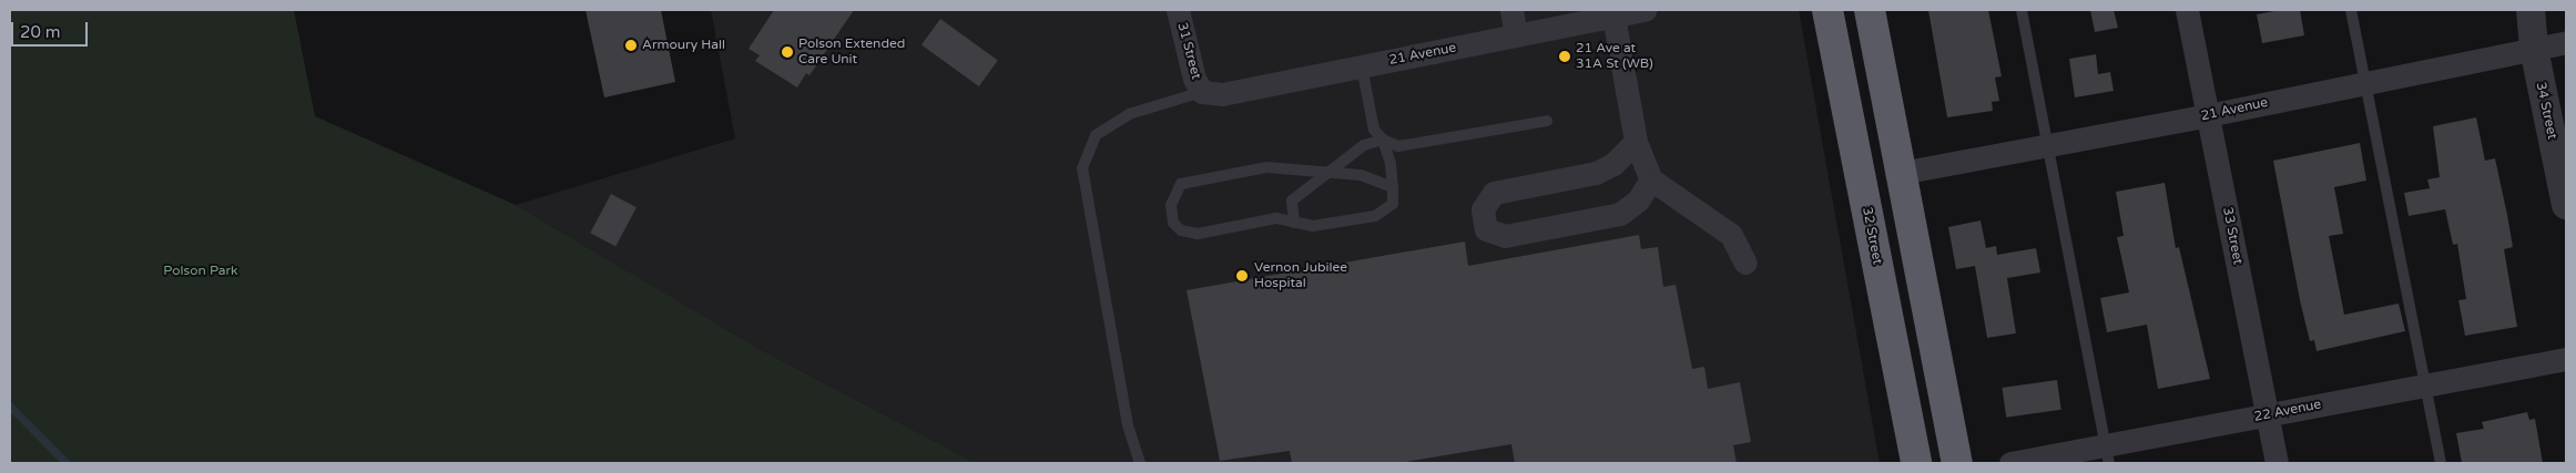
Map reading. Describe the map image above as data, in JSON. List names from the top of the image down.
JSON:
{
  "streets": {
    "highway": ["32 Street"],
    "street": [
      "31 Street",
      "21 Avenue",
      "34 Street",
      "33 Street",
      "22 Avenue"
    ]
  },
  "crossings": [
    ["31 Street", "21 Avenue"],
    ["21 Avenue", "34 Street"],
    ["21 Avenue", "33 Street"],
    ["33 Street", "22 Avenue"]
  ],
  "parks": ["Polson Park"],
  "places": [
    "Armoury Hall",
    "Polson Extended Care Unit",
    "21 Ave at 31A St (WB)",
    "Vernon Jubilee Hospital"
  ],
  "scale_bar": "20 m"
}
